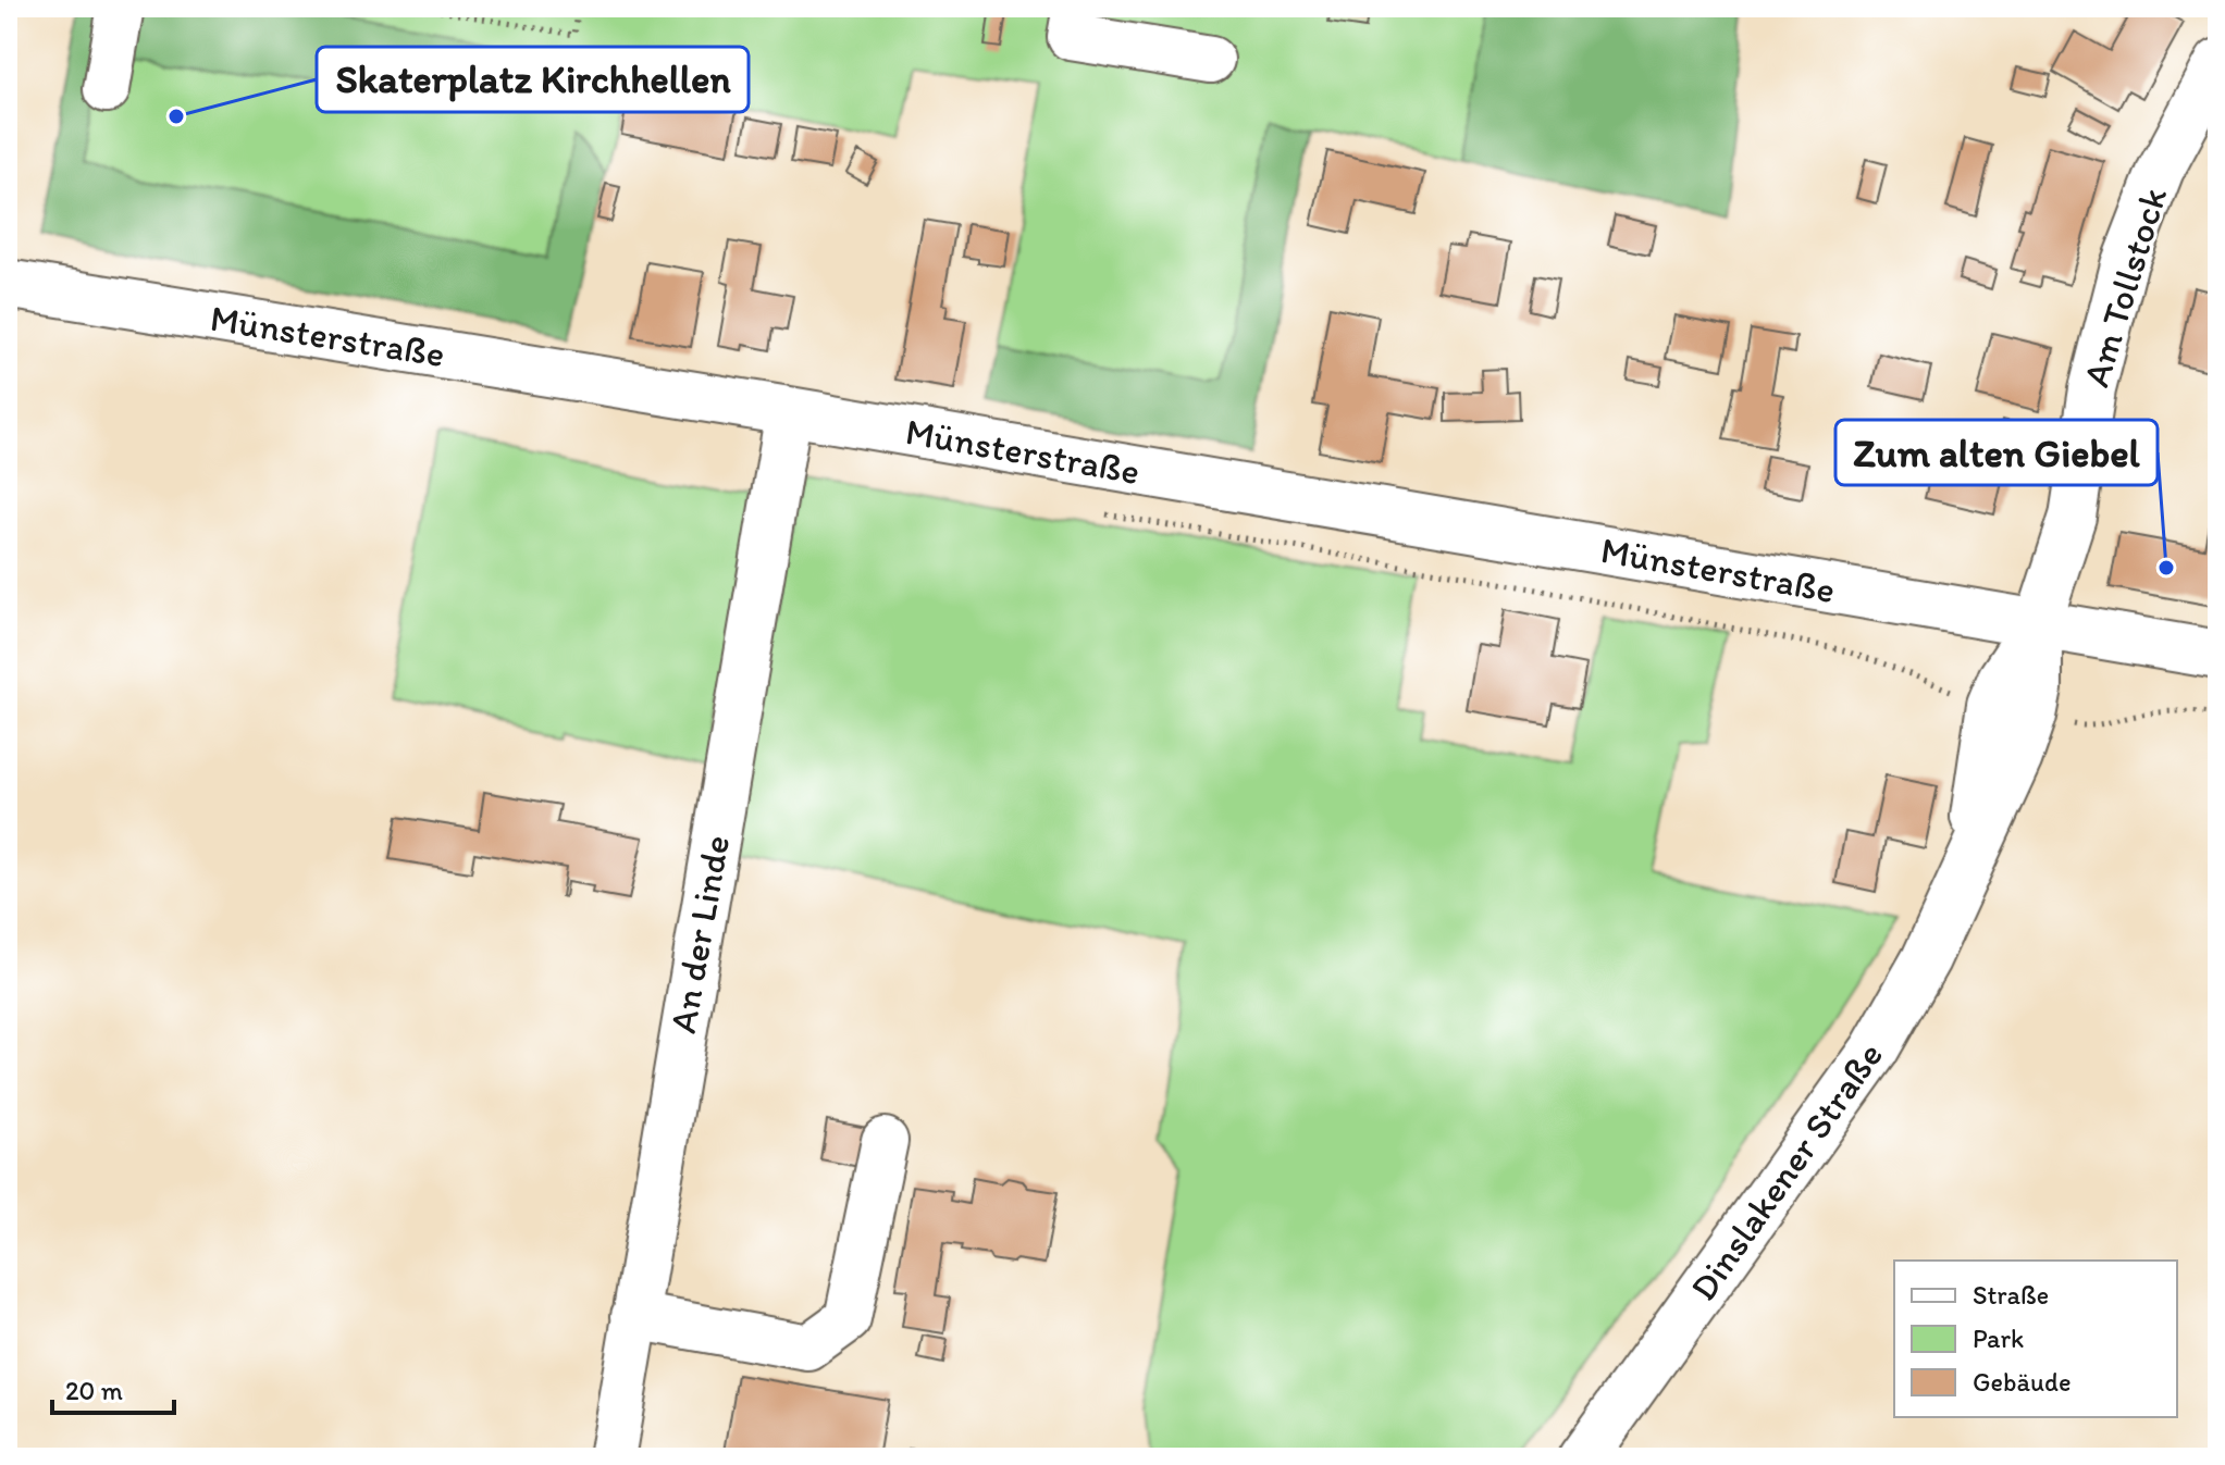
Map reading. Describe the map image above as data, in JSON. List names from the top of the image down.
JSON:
{
  "streets": {
    "main road": ["Münsterstraße", "Dinslakener Straße"],
    "street": ["Am Tollstock", "An der Linde"]
  },
  "crossings": [
    ["Am Tollstock", "Münsterstraße"],
    ["Am Tollstock", "Dinslakener Straße"],
    ["Münsterstraße", "An der Linde"],
    ["Münsterstraße", "Dinslakener Straße"]
  ],
  "places": ["Skaterplatz Kirchhellen", "Zum alten Giebel"],
  "legend": ["Straße", "Park", "Gebäude"],
  "scale_bar": "20 m"
}
